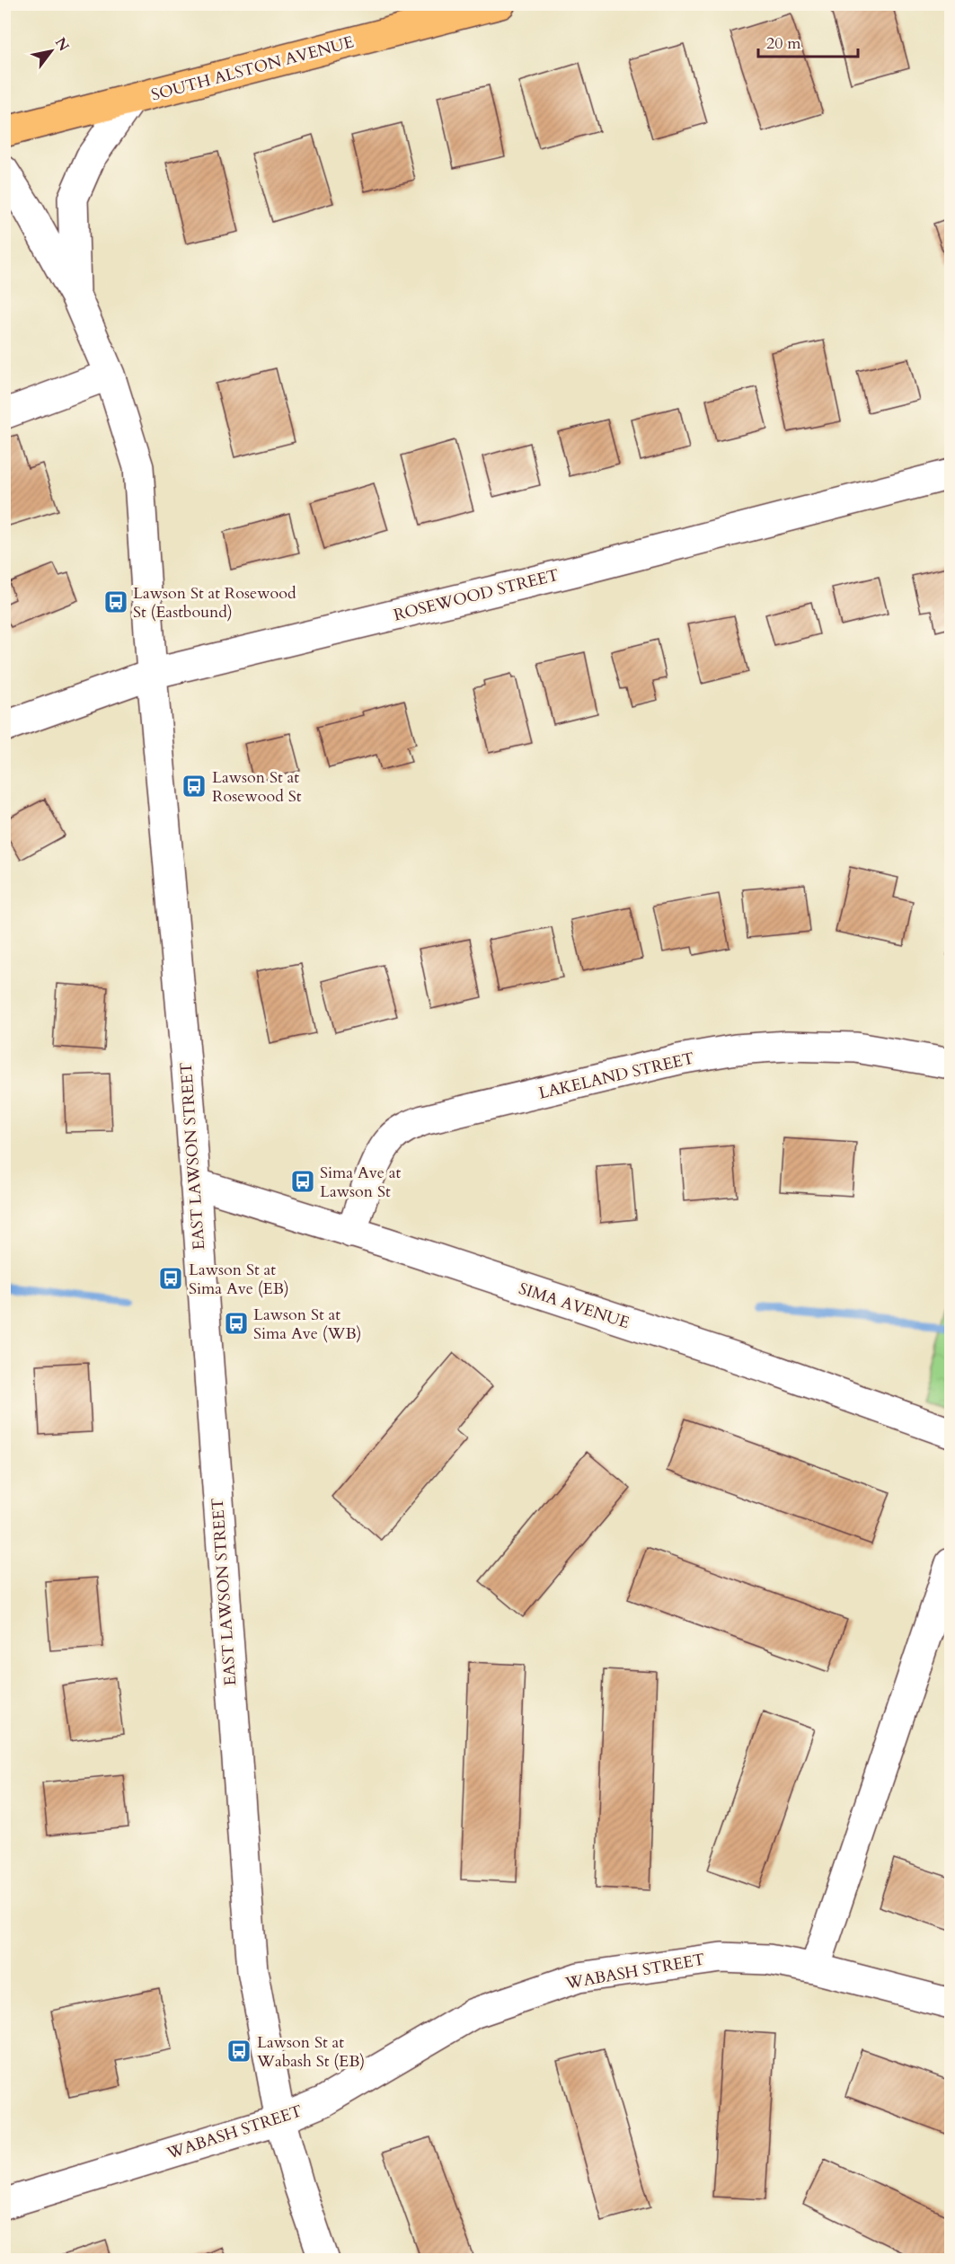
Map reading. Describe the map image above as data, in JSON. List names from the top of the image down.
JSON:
{
  "streets": {
    "main road": ["SOUTH ALSTON AVENUE"],
    "street": [
      "ROSEWOOD STREET",
      "LAKELAND STREET",
      "EAST LAWSON STREET",
      "SIMA AVENUE",
      "WABASH STREET"
    ]
  },
  "crossings": [
    ["ROSEWOOD STREET", "EAST LAWSON STREET"],
    ["LAKELAND STREET", "SIMA AVENUE"],
    ["EAST LAWSON STREET", "SIMA AVENUE"],
    ["EAST LAWSON STREET", "WABASH STREET"]
  ],
  "places": {
    "bus stop": [
      "Lawson St at Rosewood St (Eastbound)",
      "Lawson St at Rosewood St",
      "Sima Ave at Lawson St",
      "Lawson St at Sima Ave (EB)",
      "Lawson St at Sima Ave (WB)",
      "Lawson St at Wabash St (EB)"
    ]
  },
  "scale_bar": "20 m",
  "north": "top right"
}
